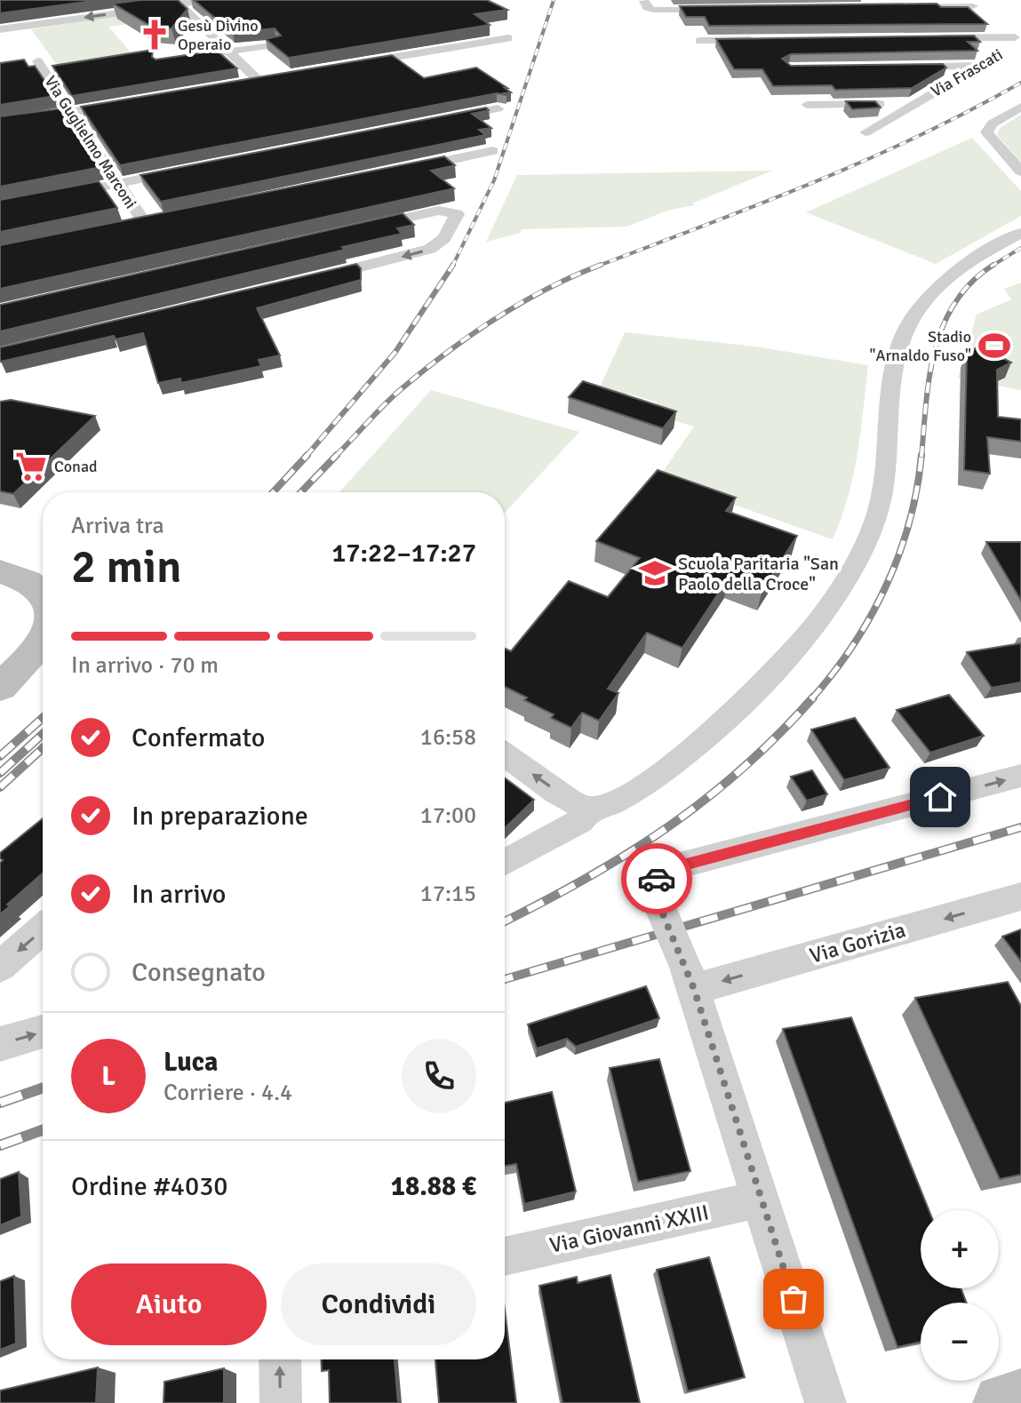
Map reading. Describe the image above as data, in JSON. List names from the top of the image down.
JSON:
{
  "streets": {
    "street": [
      "Via Frascati",
      "Via Guglielmo Marconi",
      "Via Gorizia",
      "Via Giovanni XXIII"
    ]
  },
  "one_way": ["Via Gorizia"],
  "places": {
    "church": ["Gesù Divino Operaio"],
    "sports": ["Stadio \"Arnaldo Fuso\""],
    "supermarket": ["Conad"],
    "school or university": ["Scuola Paritaria \"San Paolo della Croce\""]
  },
  "page": {
    "heading": ["2 min", "Arriva tra", "17:22–17:27"],
    "panel": [
      "Luca",
      "Corriere · 4.4",
      "Ordine #4030",
      "18.88 €"
    ],
    "bar": "In arrivo · 70 m",
    "list": [
      ["Confermato", "16:58"],
      ["In preparazione", "17:00"],
      ["In arrivo", "17:15"],
      "Consegnato"
    ],
    "round": "L",
    "map_buttons": ["+", "−"],
    "buttons": ["Aiuto", "Condividi"]
  }
}
